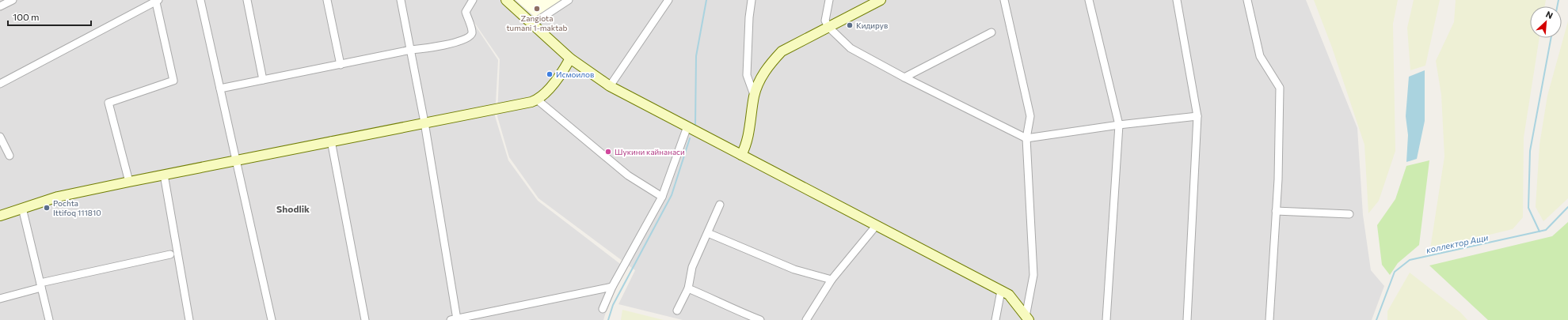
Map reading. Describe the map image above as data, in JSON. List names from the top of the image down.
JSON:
{
  "districts": ["Shodlik"],
  "water": ["коллектор Ащи"],
  "places": [
    "Zangiota tumani 1-maktab",
    "Кидирув",
    "Исмоилов",
    "Шукини кайнанаси",
    "Pochta Ittifoq 111810"
  ],
  "scale_bar": "100 m",
  "north": "top right"
}
